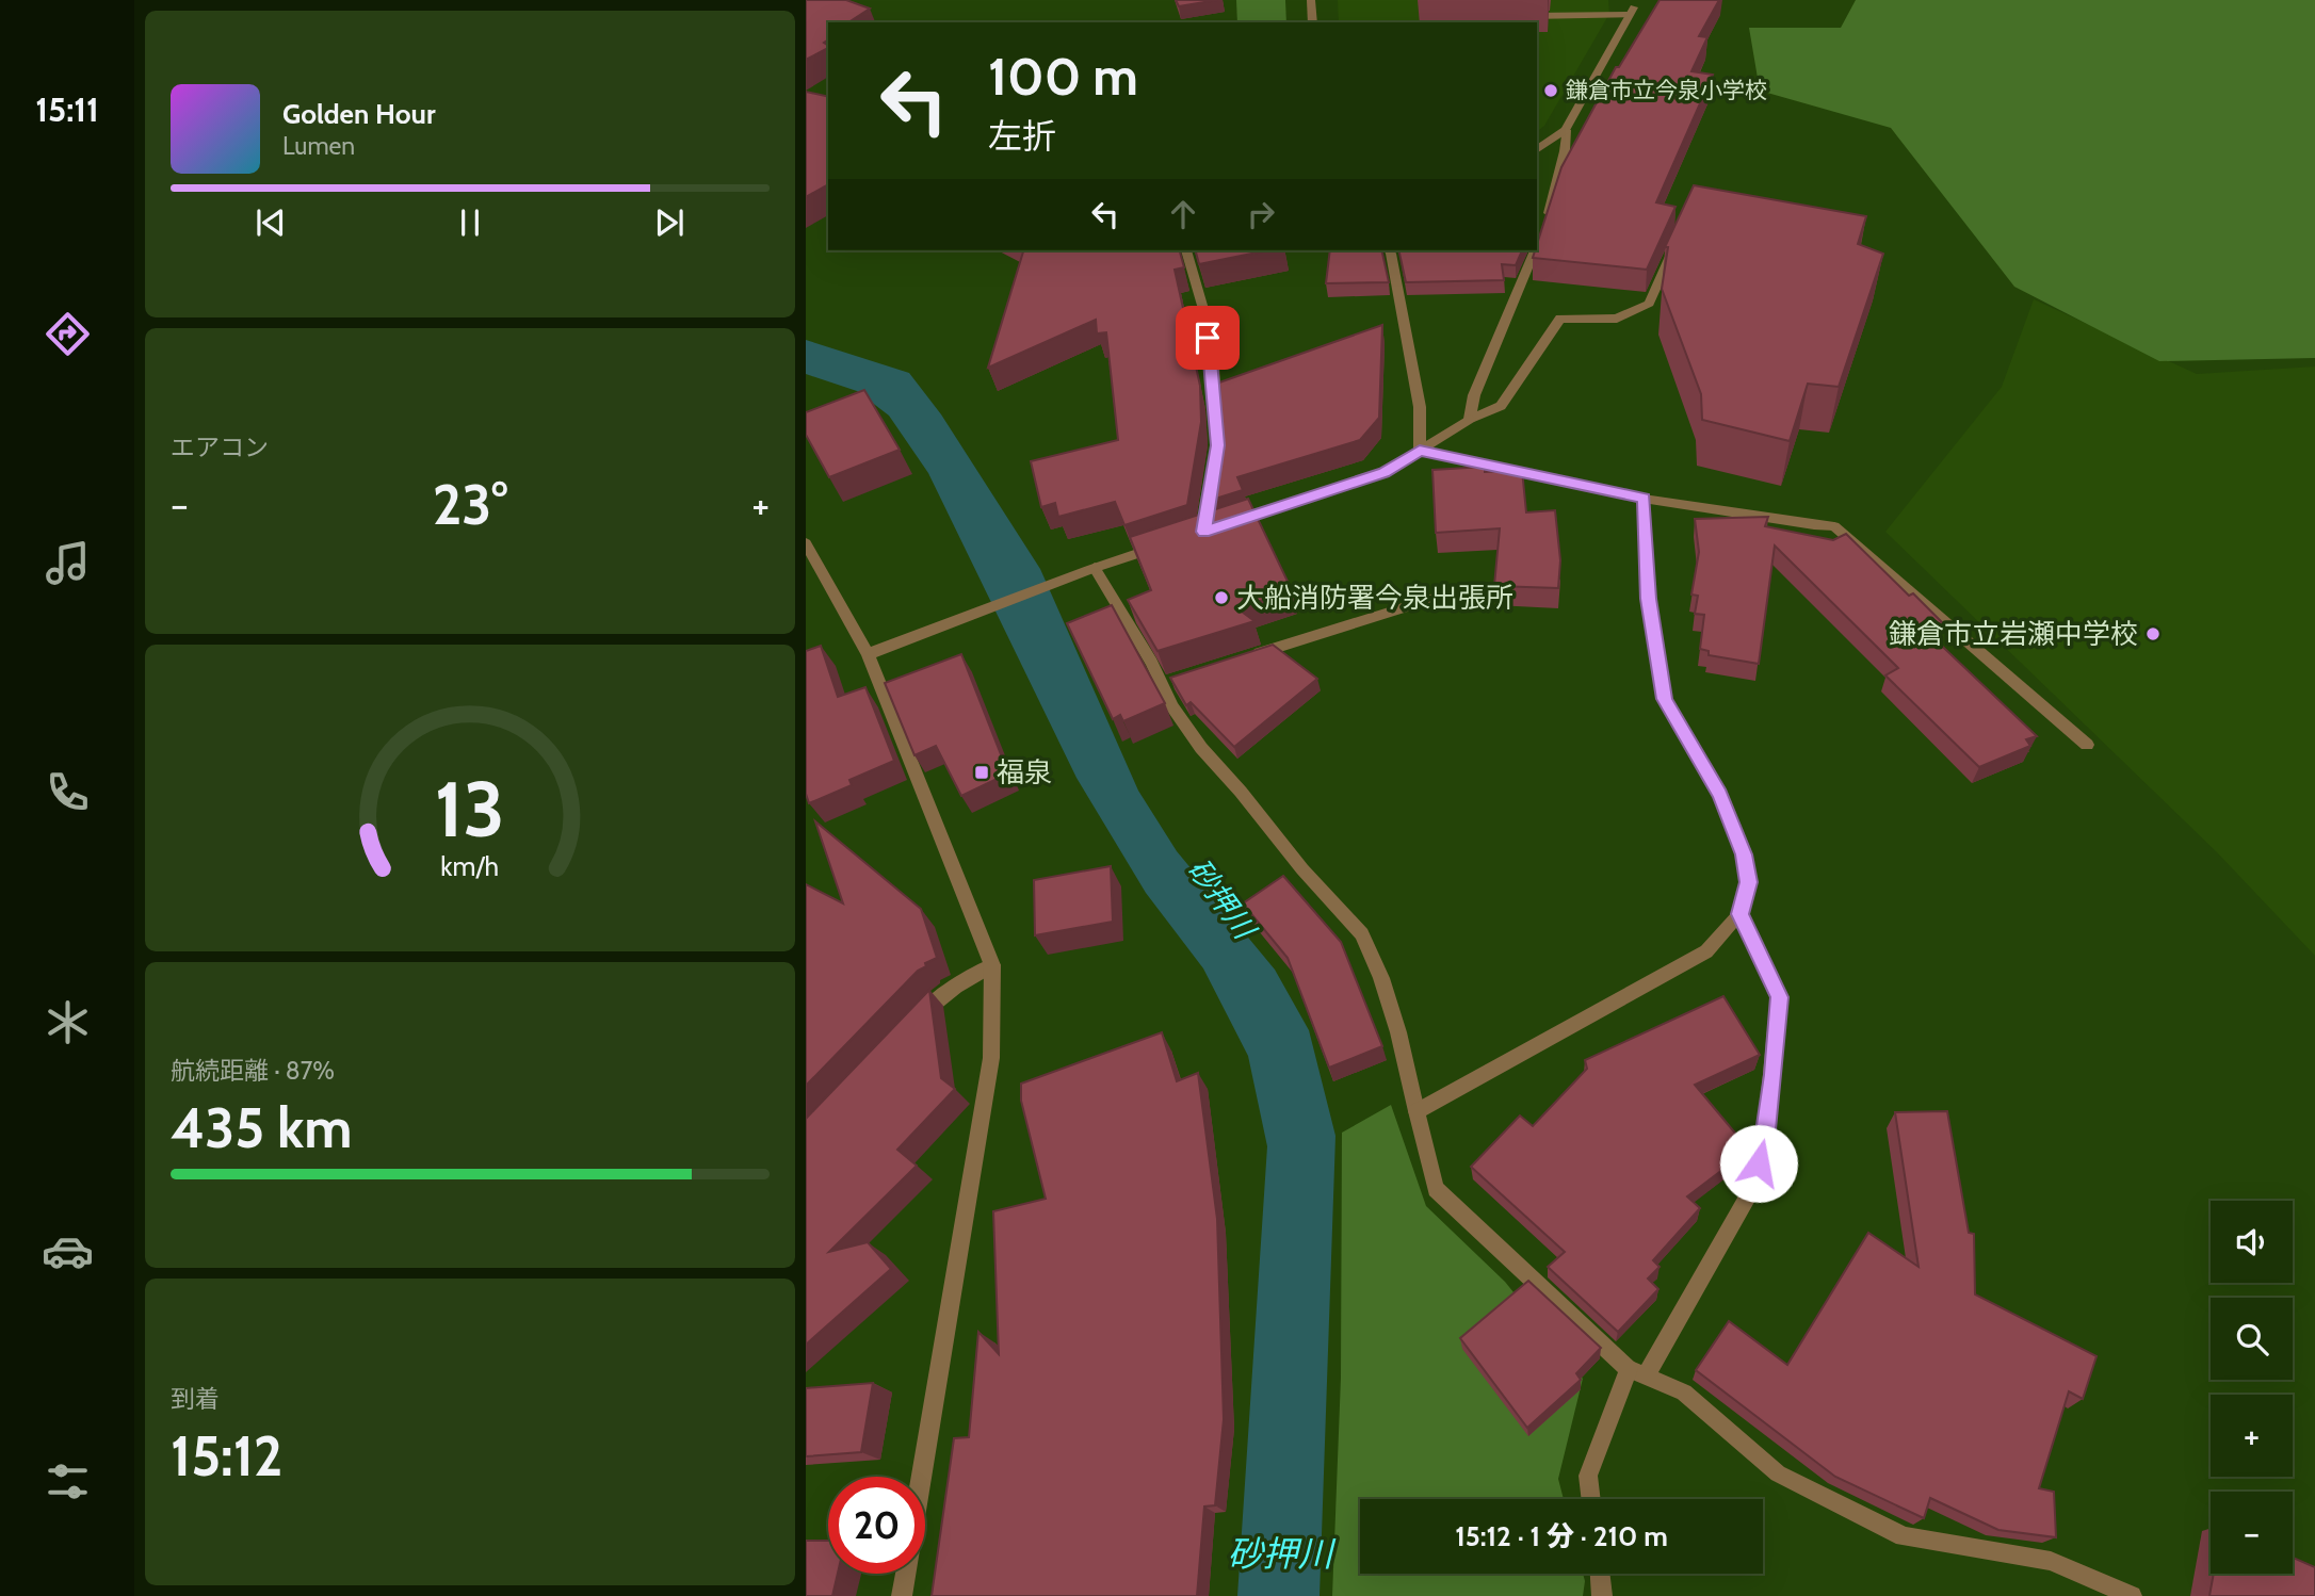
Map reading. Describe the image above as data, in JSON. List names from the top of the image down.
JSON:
{
  "water": ["砂押川"],
  "places": {
    "other": ["鎌倉市立今泉小学校", "大船消防署今泉出張所", "鎌倉市立岩瀬中学校"],
    "transit": ["福泉"]
  },
  "page": {
    "tabs": "15:11",
    "turn": ["100 m", "左折"],
    "song": ["Golden Hour", "Lumen"],
    "tile": [
      "エアコン",
      ["航続距離 · 87%", "435 km"],
      ["到着", "15:12"]
    ],
    "heat": ["−", "23°", "+"],
    "map_buttons": ["+", "−"],
    "limit": "20",
    "trip": "15:12 · 1 分 · 210 m",
    "gauge": ["13", "km/h"]
  }
}
